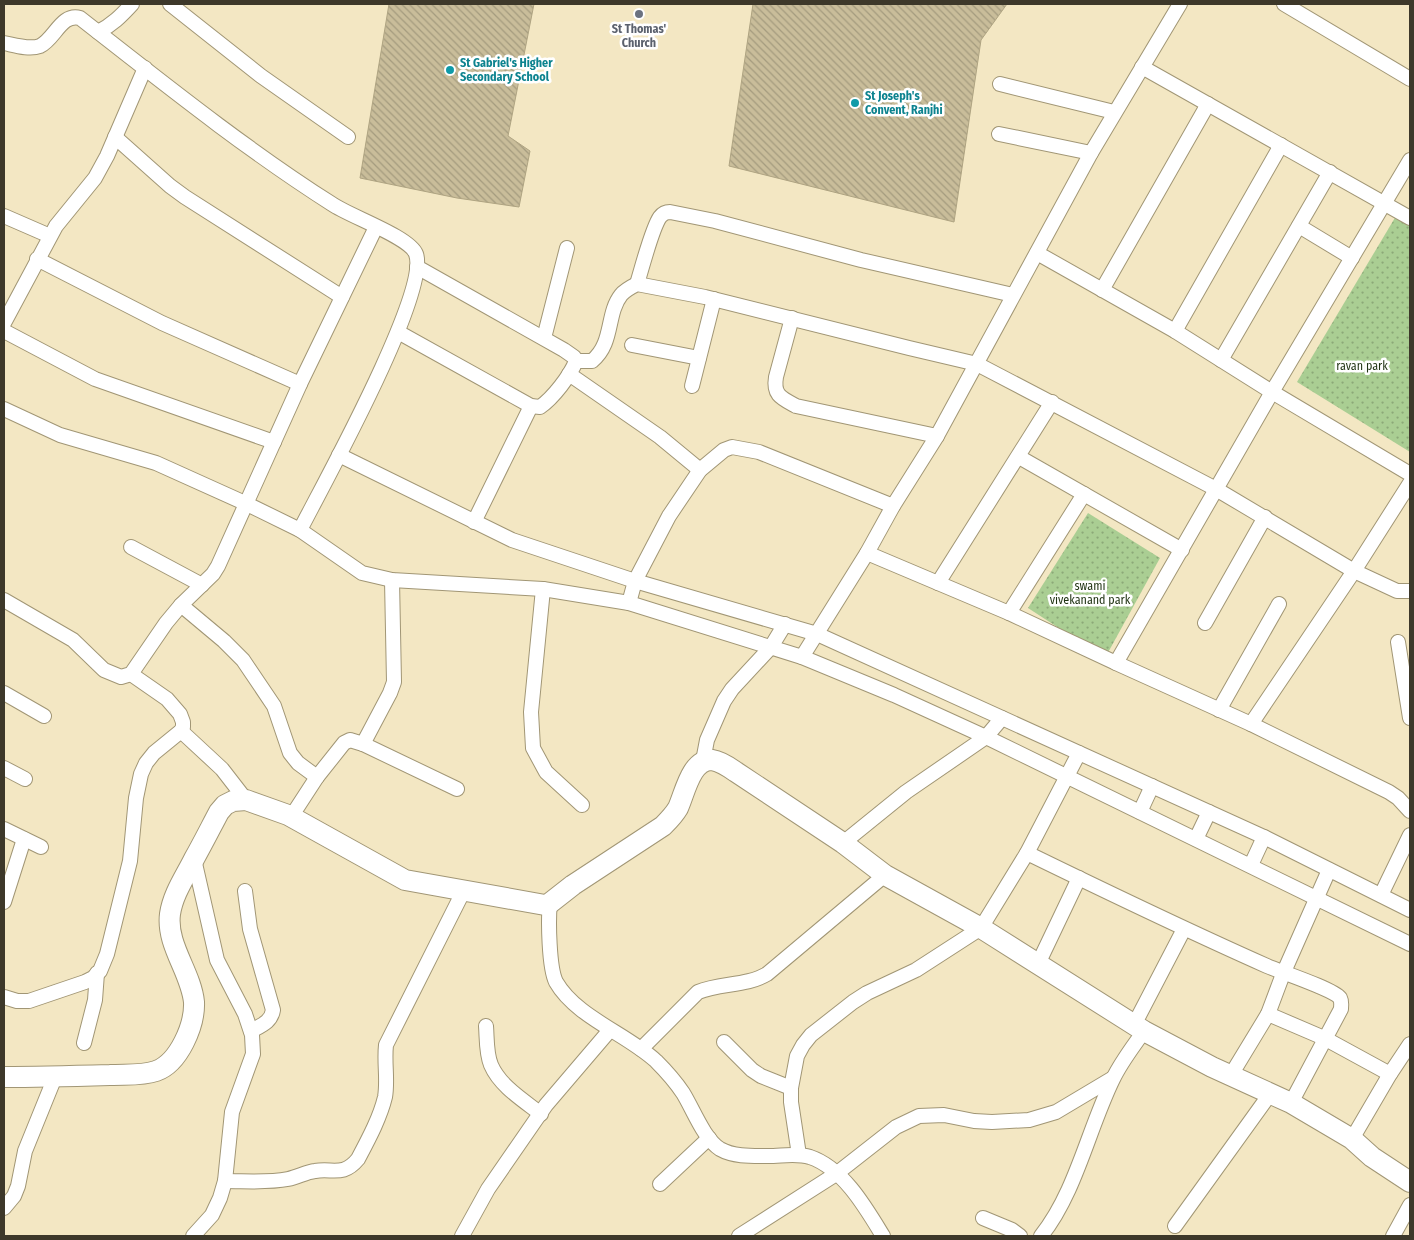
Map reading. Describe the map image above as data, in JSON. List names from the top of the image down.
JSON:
{
  "parks": ["ravan park", "swami vivekanand park"],
  "places": ["St Thomas' Church", "St Gabriel's Higher Secondary School", "St Joseph's Convent, Ranjhi"]
}
